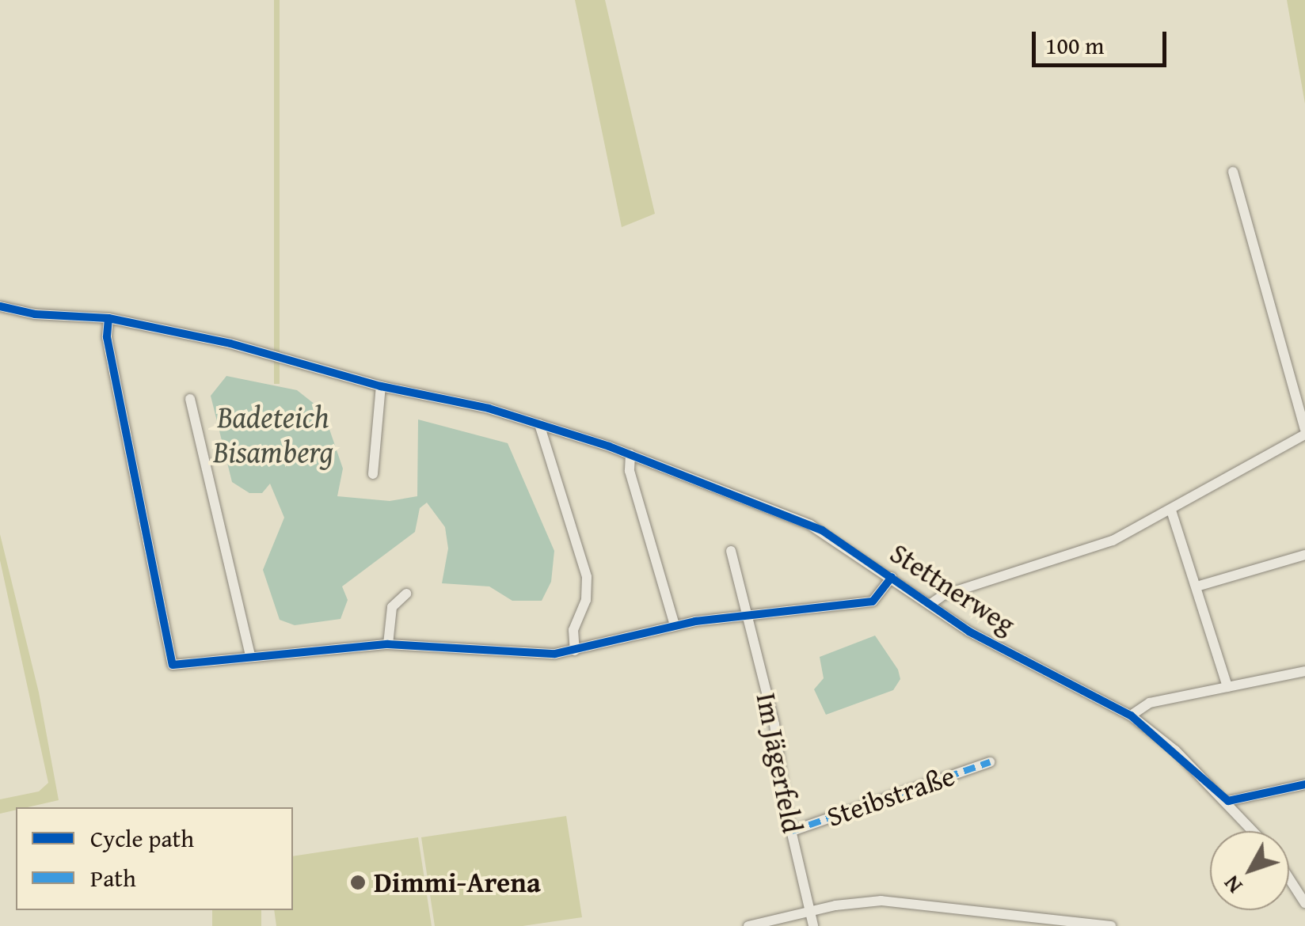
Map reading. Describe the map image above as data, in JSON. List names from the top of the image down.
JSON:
{
  "streets": {
    "street": ["Stettnerweg", "Im Jägerfeld", "Steibstraße"]
  },
  "crossings": [
    ["Im Jägerfeld", "Steibstraße"]
  ],
  "water": ["Badeteich Bisamberg"],
  "places": ["Dimmi-Arena"],
  "legend": ["Cycle path", "Path"],
  "scale_bar": "100 m",
  "north": "bottom left"
}
